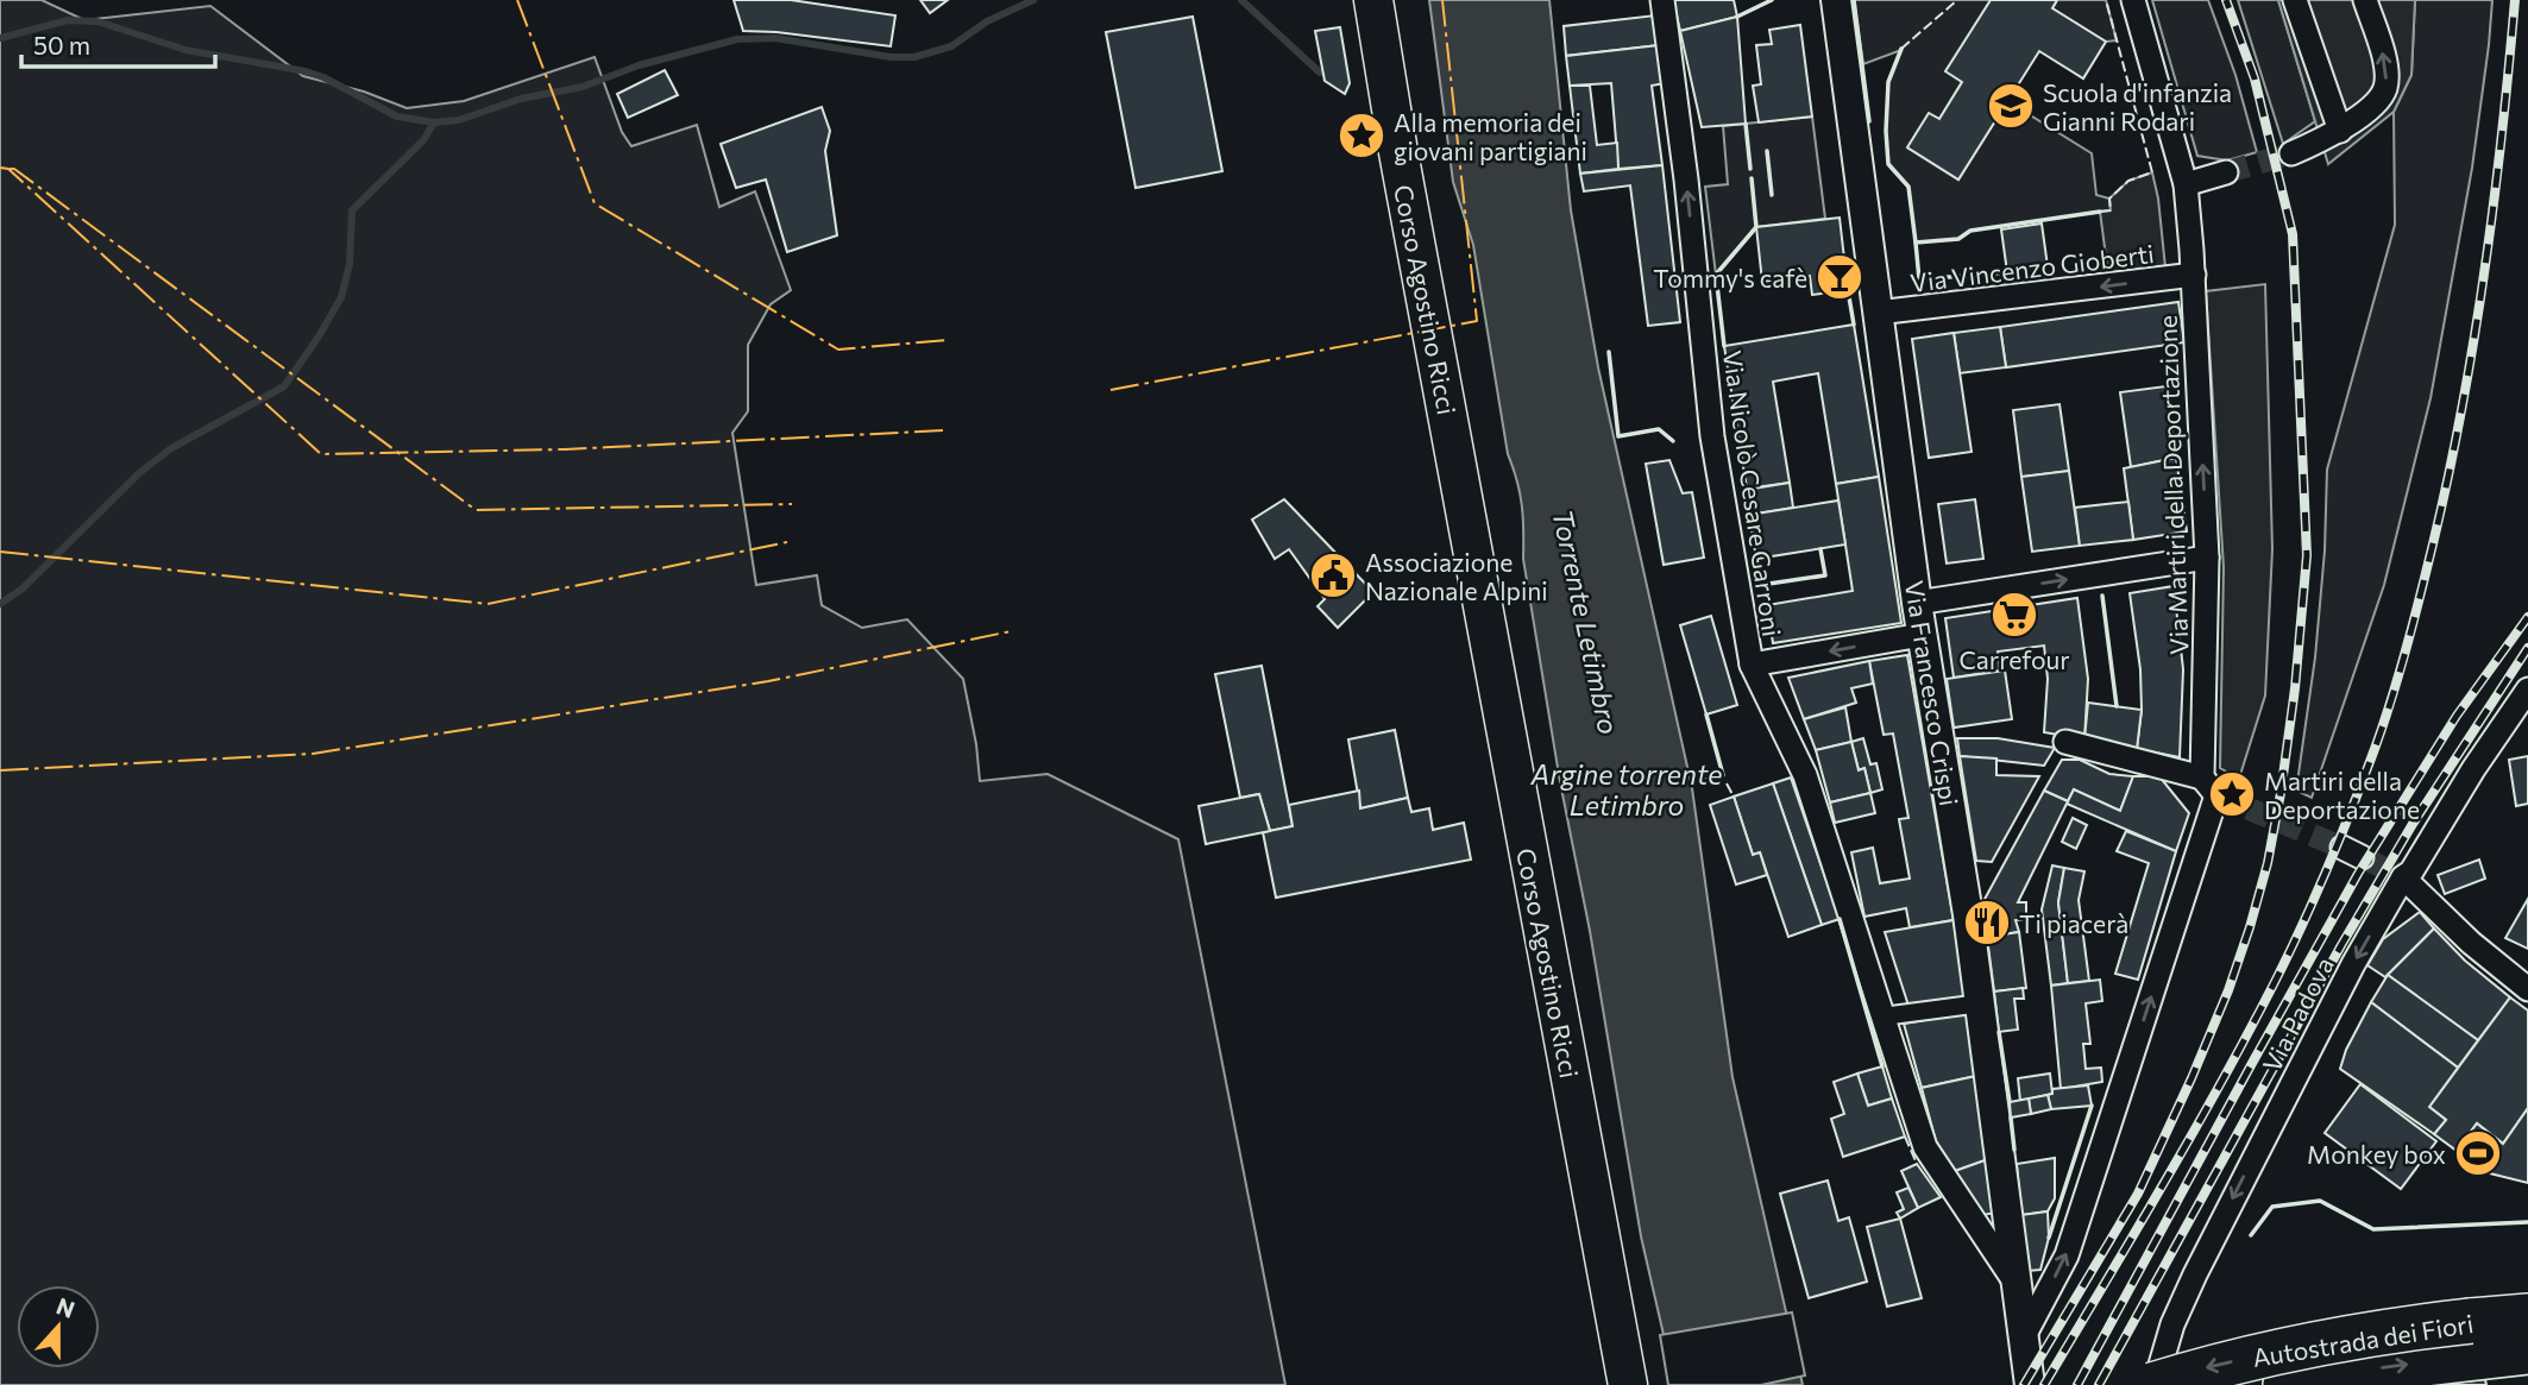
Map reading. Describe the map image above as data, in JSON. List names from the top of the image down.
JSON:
{
  "streets": {
    "highway": ["Autostrada dei Fiori"],
    "main road": ["Corso Agostino Ricci"],
    "street": [
      "Via Vincenzo Gioberti",
      "Via Martiri della Deportazione",
      "Via Nicolò Cesare Garroni",
      "Via Francesco Crispi",
      "Via Padova"
    ]
  },
  "crossings": [
    ["Via Vincenzo Gioberti", "Via Martiri della Deportazione"],
    ["Via Vincenzo Gioberti", "Via Francesco Crispi"],
    ["Via Martiri della Deportazione", "Via Francesco Crispi"],
    ["Via Nicolò Cesare Garroni", "Via Francesco Crispi"],
    ["Via Padova", "Autostrada dei Fiori"]
  ],
  "one_way": [
    "Via Vincenzo Gioberti",
    "Via Martiri della Deportazione",
    "Via Nicolò Cesare Garroni",
    "Via Padova"
  ],
  "water": ["Torrente Letimbro", "Argine torrente Letimbro"],
  "places": {
    "school or university": ["Scuola d'infanzia Gianni Rodari"],
    "place": ["Alla memoria dei giovani partigiani", "Martiri della Deportazione"],
    "bar": ["Tommy's cafè"],
    "public building": ["Associazione Nazionale Alpini"],
    "supermarket": ["Carrefour"],
    "restaurant": ["Ti piacerà"],
    "sports": ["Monkey box"]
  },
  "scale_bar": "50 m",
  "north": "top"
}
